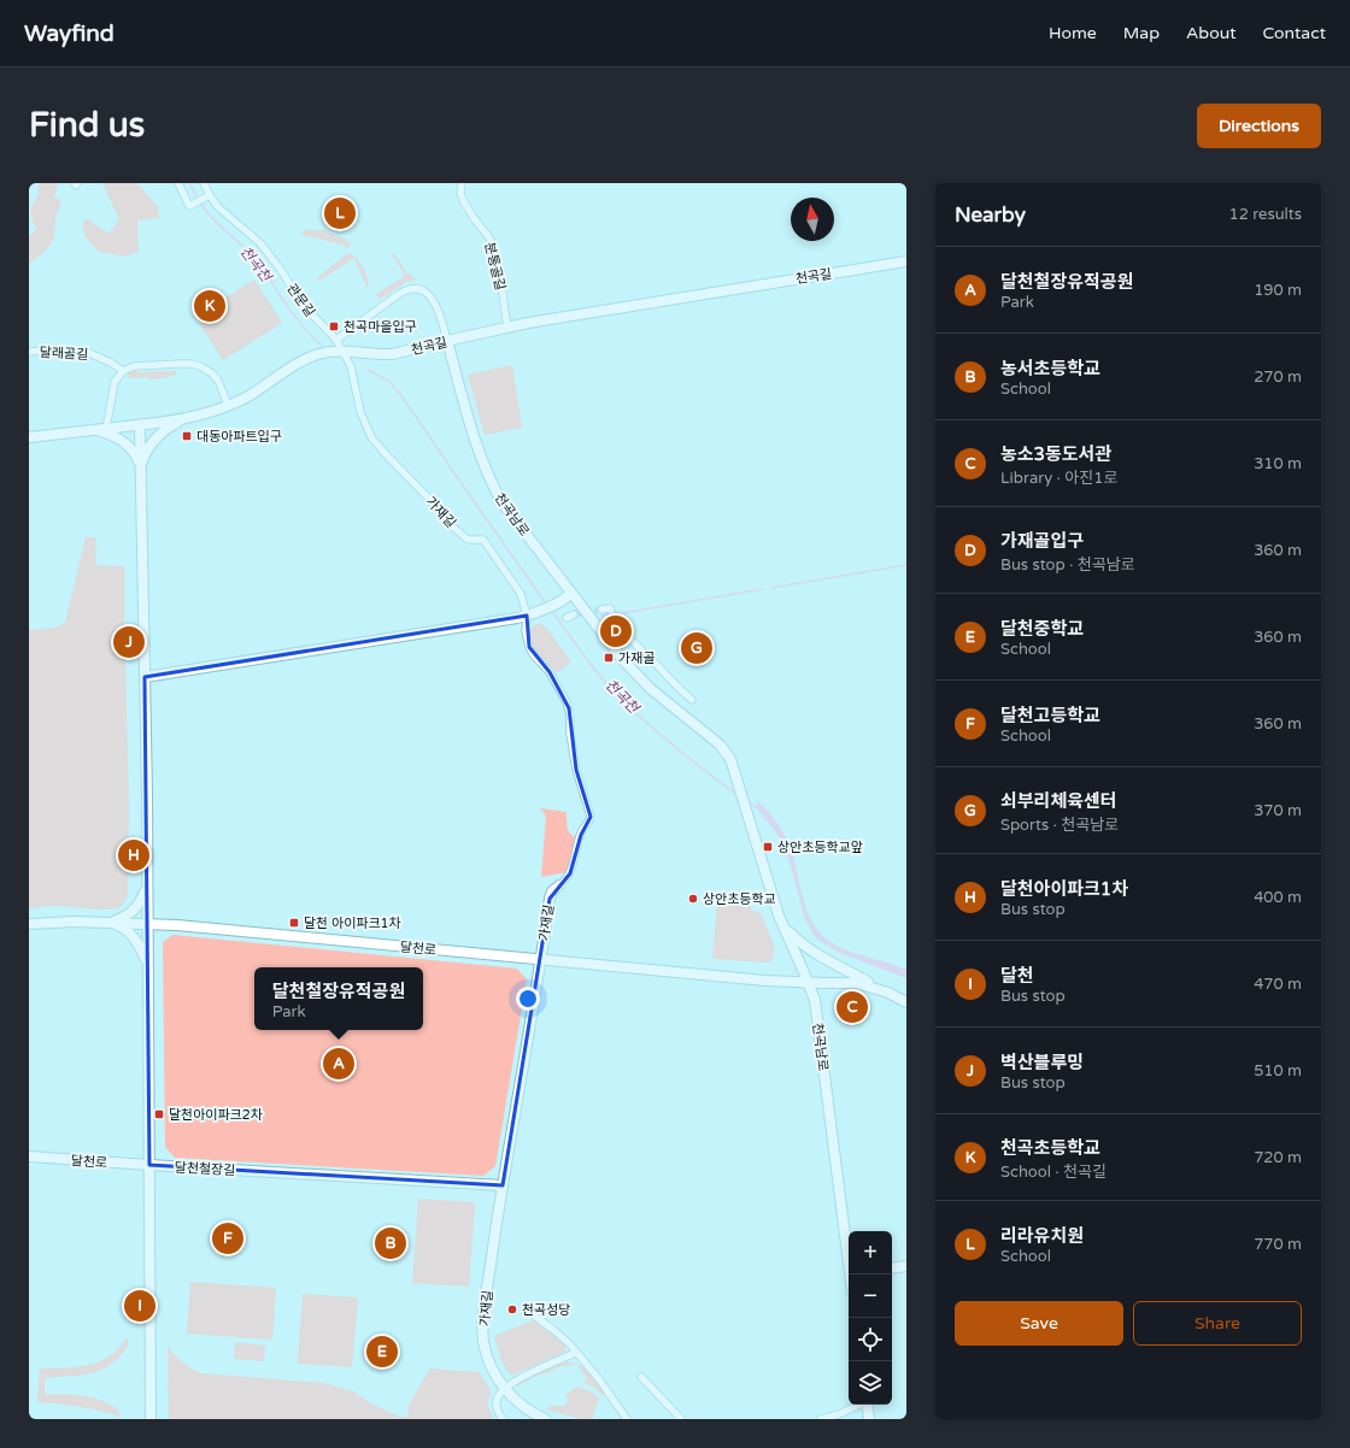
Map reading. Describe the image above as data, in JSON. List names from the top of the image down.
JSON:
{
  "streets": {
    "street": [
      "분통골길",
      "천곡길",
      "관문길",
      "달래골길",
      "가재길",
      "천곡남로",
      "달천로",
      "달천철장길"
    ]
  },
  "crossings": [
    ["분통골길", "천곡길"],
    ["천곡길", "관문길"],
    ["천곡길", "가재길"],
    ["천곡길", "천곡남로"],
    ["관문길", "가재길"],
    ["관문길", "천곡남로"],
    ["가재길", "달천로"],
    ["가재길", "달천철장길"],
    ["천곡남로", "달천로"],
    ["달천로", "달천철장길"]
  ],
  "water": ["천곡천"],
  "places": {
    "transit": [
      "천곡마을입구",
      "대동아파트입구",
      "가재골",
      "상안초등학교앞",
      "달천 아이파크1차",
      "달천아이파크2차"
    ],
    "other": ["상안초등학교", "천곡성당"]
  },
  "north": "top",
  "page": {
    "header": "Wayfind",
    "nav": [
      "Home",
      "Map",
      "About",
      "Contact"
    ],
    "buttons": [
      "Directions",
      ["Save", "Share"]
    ],
    "title": "Find us",
    "heading": ["Nearby", "12 results"],
    "pins": [
      "L",
      "K",
      "D",
      "J",
      "G",
      "H",
      "C",
      "A",
      "F",
      "B",
      "I",
      "E"
    ],
    "list": [
      {
        "mark": "A",
        "name": "달천철장유적공원",
        "note": "Park",
        "value": "190 m"
      },
      {
        "mark": "B",
        "name": "농서초등학교",
        "note": "School",
        "value": "270 m"
      },
      {
        "mark": "C",
        "name": "농소3동도서관",
        "note": "Library · 아진1로",
        "value": "310 m"
      },
      {
        "mark": "D",
        "name": "가재골입구",
        "note": "Bus stop · 천곡남로",
        "value": "360 m"
      },
      {
        "mark": "E",
        "name": "달천중학교",
        "note": "School",
        "value": "360 m"
      },
      {
        "mark": "F",
        "name": "달천고등학교",
        "note": "School",
        "value": "360 m"
      },
      {
        "mark": "G",
        "name": "쇠부리체육센터",
        "note": "Sports · 천곡남로",
        "value": "370 m"
      },
      {
        "mark": "H",
        "name": "달천아이파크1차",
        "note": "Bus stop",
        "value": "400 m"
      },
      {
        "mark": "I",
        "name": "달천",
        "note": "Bus stop",
        "value": "470 m"
      },
      {
        "mark": "J",
        "name": "벽산블루밍",
        "note": "Bus stop",
        "value": "510 m"
      },
      {
        "mark": "K",
        "name": "천곡초등학교",
        "note": "School · 천곡길",
        "value": "720 m"
      },
      {
        "mark": "L",
        "name": "리라유치원",
        "note": "School",
        "value": "770 m"
      }
    ],
    "popup": ["달천철장유적공원", "Park"],
    "map_buttons": ["+", "−"]
  }
}
